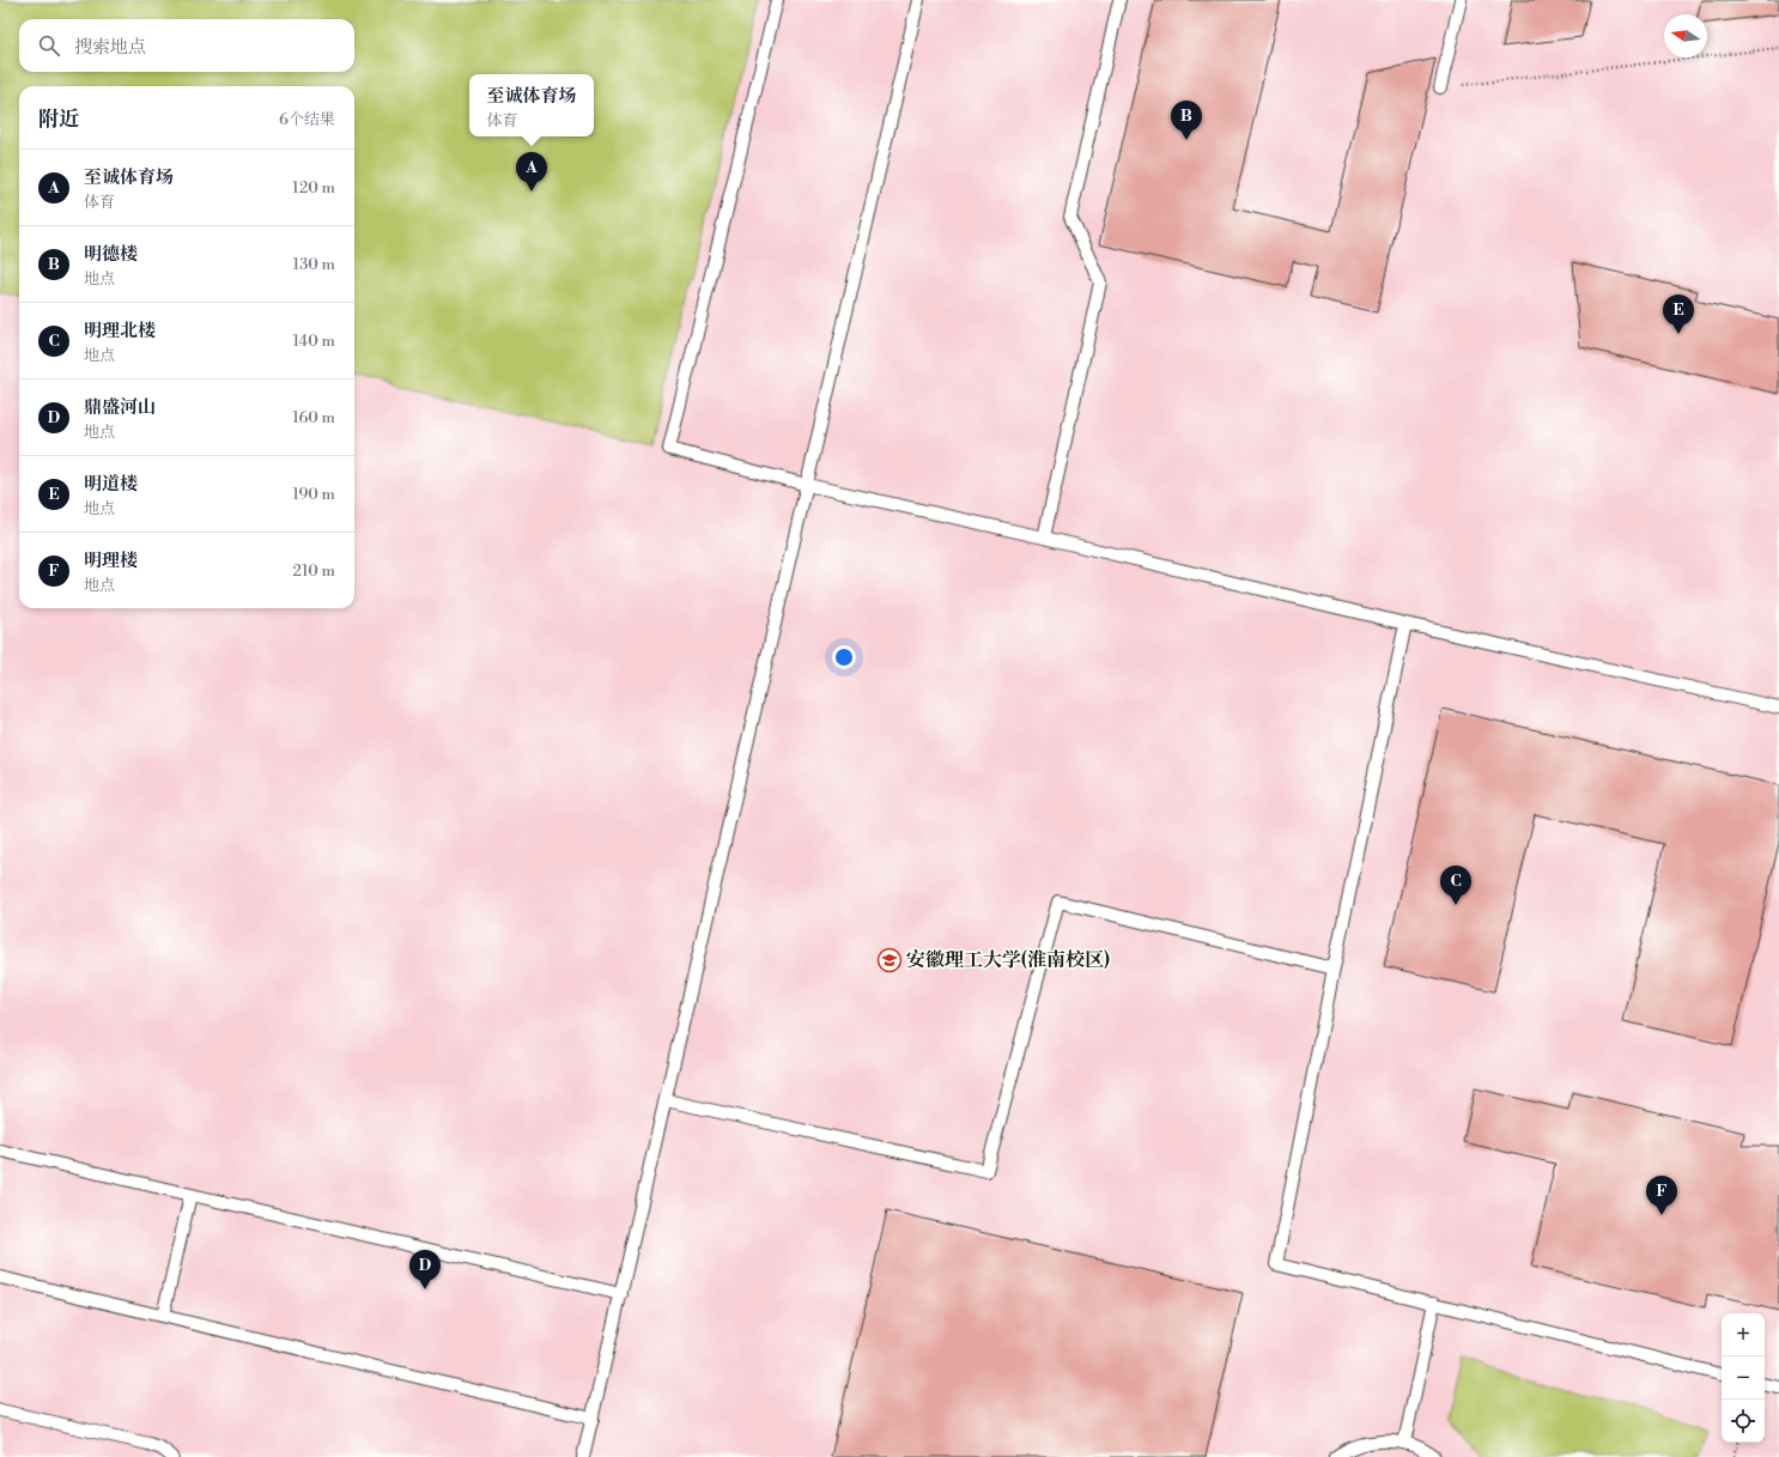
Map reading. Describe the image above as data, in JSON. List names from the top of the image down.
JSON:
{
  "places": {
    "school or university": ["安徽理工大学(淮南校区)"]
  },
  "north": "left",
  "page": {
    "search": "搜索地点",
    "popup": ["至诚体育场", "体育"],
    "heading": ["附近", "6个结果"],
    "pins": [
      "B",
      "A",
      "E",
      "C",
      "F",
      "D"
    ],
    "list": [
      {
        "mark": "A",
        "name": "至诚体育场",
        "note": "体育",
        "value": "120 m"
      },
      {
        "mark": "B",
        "name": "明德楼",
        "note": "地点",
        "value": "130 m"
      },
      {
        "mark": "C",
        "name": "明理北楼",
        "note": "地点",
        "value": "140 m"
      },
      {
        "mark": "D",
        "name": "鼎盛河山",
        "note": "地点",
        "value": "160 m"
      },
      {
        "mark": "E",
        "name": "明道楼",
        "note": "地点",
        "value": "190 m"
      },
      {
        "mark": "F",
        "name": "明理楼",
        "note": "地点",
        "value": "210 m"
      }
    ],
    "map_buttons": ["+", "−"]
  }
}
